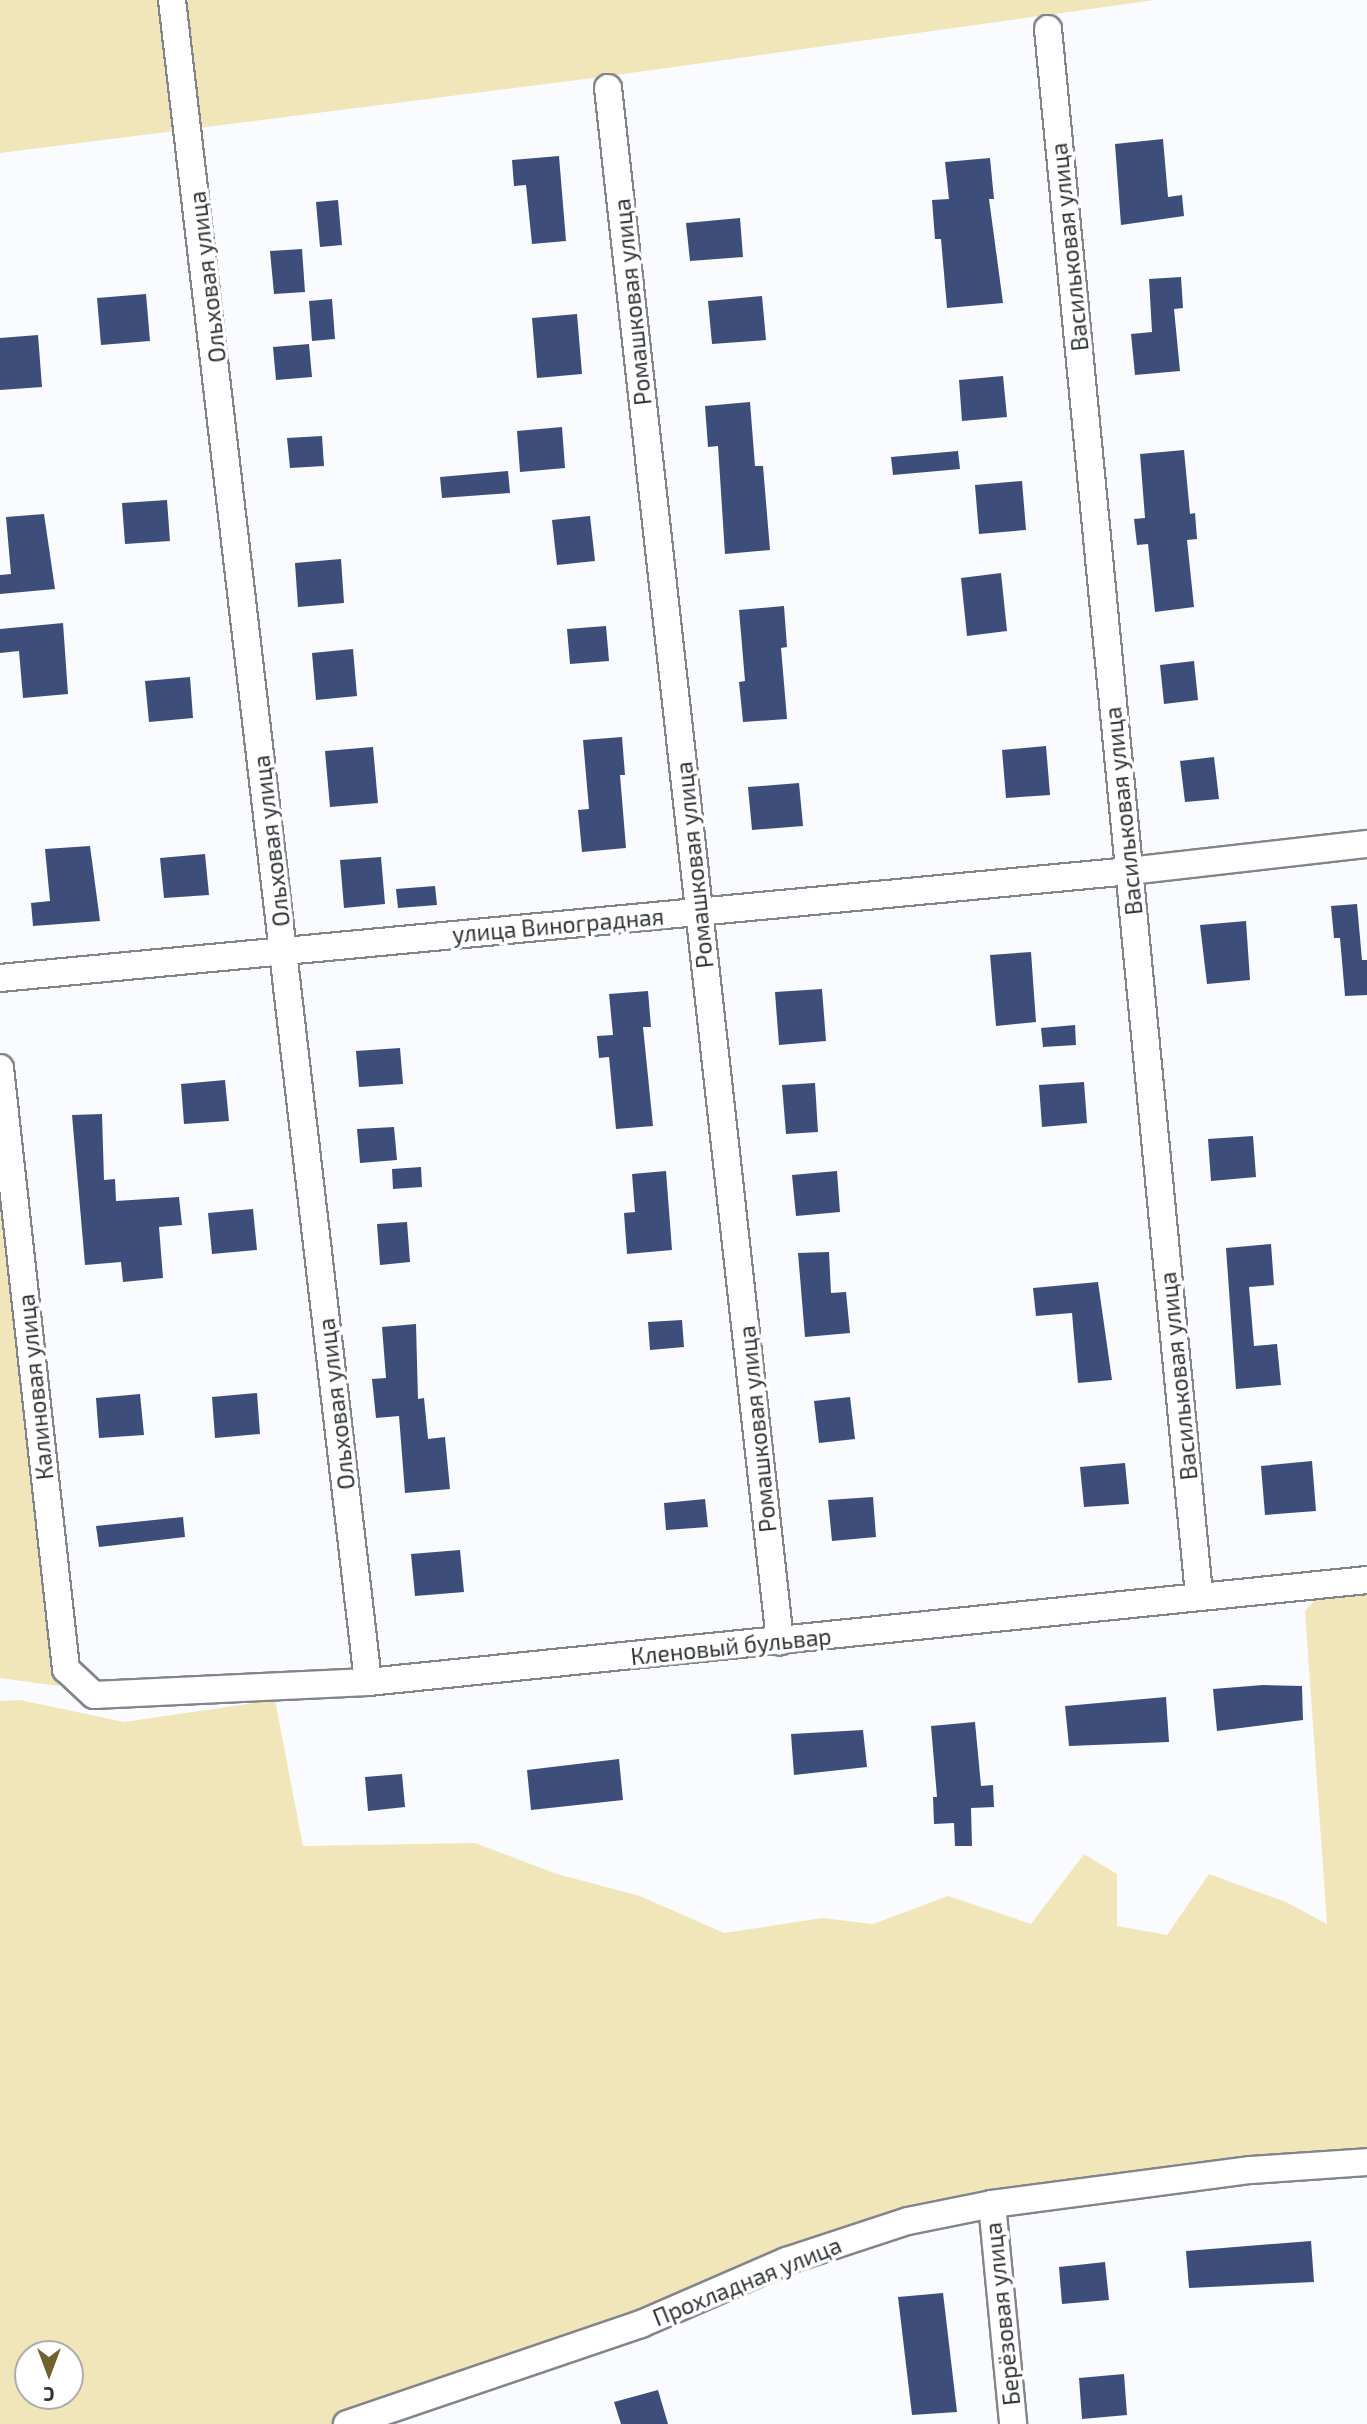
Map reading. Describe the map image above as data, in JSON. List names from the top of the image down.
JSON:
{
  "streets": {
    "street": [
      "Васильковая улица",
      "Ольховая улица",
      "Ромашковая улица",
      "улица Виноградная",
      "Калиновая улица",
      "Кленовый бульвар",
      "Прохладная улица",
      "Берёзовая улица"
    ]
  },
  "crossings": [
    ["Васильковая улица", "улица Виноградная"],
    ["Васильковая улица", "Кленовый бульвар"],
    ["Ольховая улица", "улица Виноградная"],
    ["Ольховая улица", "Кленовый бульвар"],
    ["Ромашковая улица", "улица Виноградная"],
    ["Ромашковая улица", "Кленовый бульвар"],
    ["Калиновая улица", "Кленовый бульвар"],
    ["Прохладная улица", "Берёзовая улица"]
  ],
  "north": "bottom"
}
